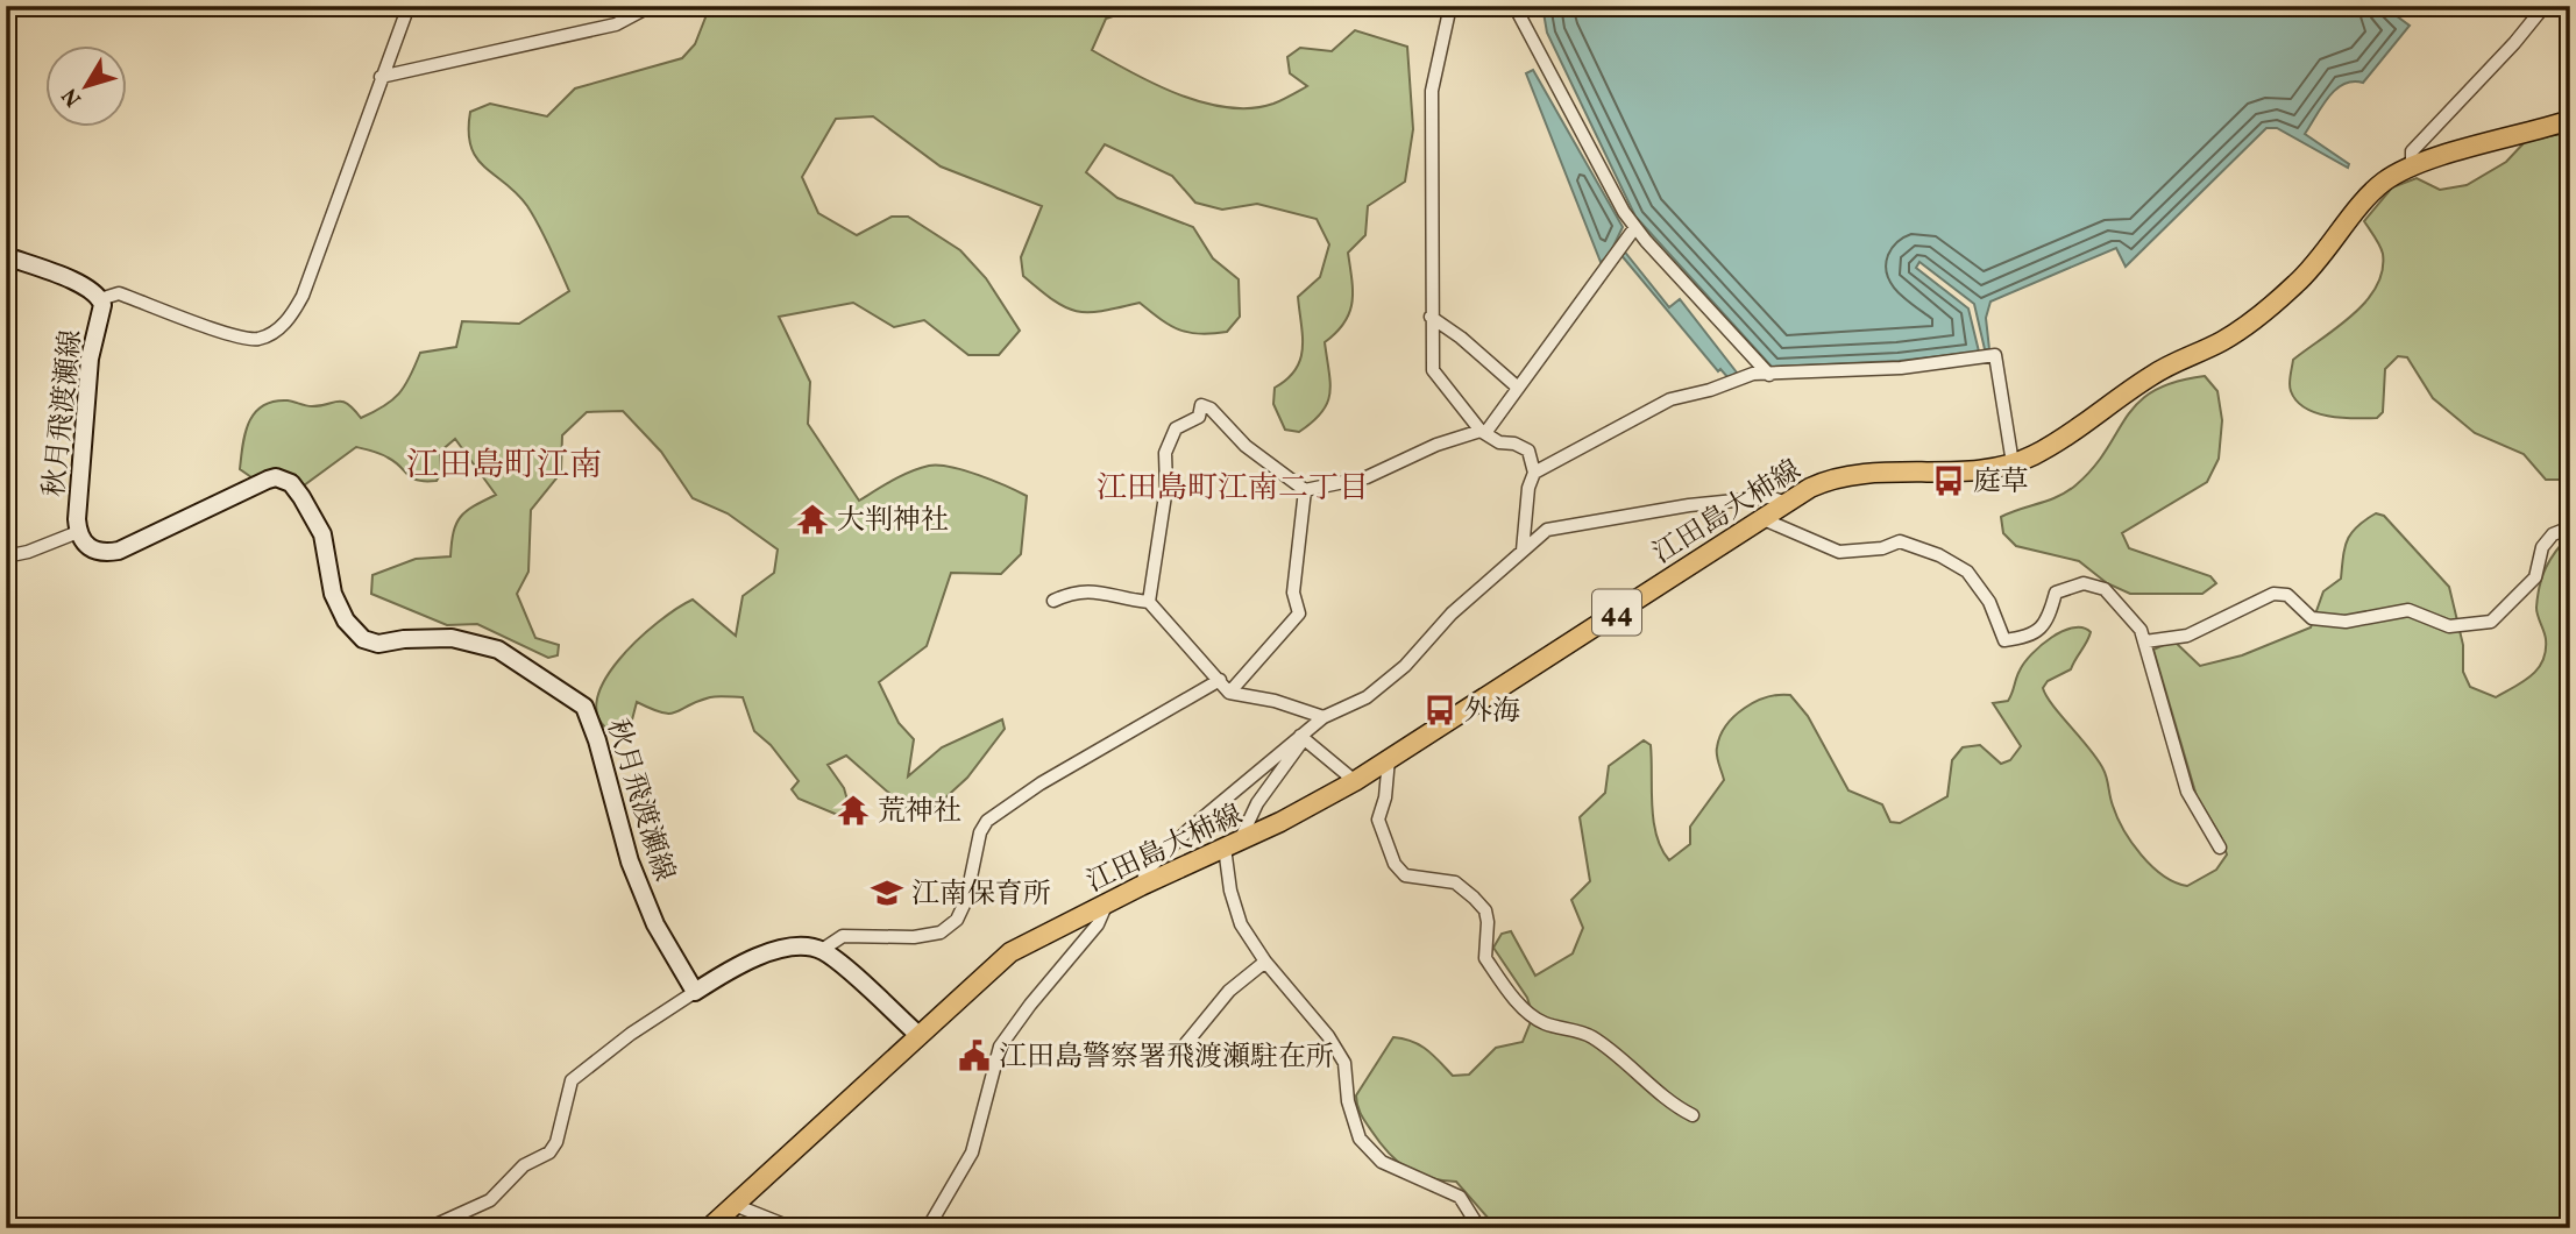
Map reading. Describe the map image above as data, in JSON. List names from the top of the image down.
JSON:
{
  "streets": {
    "main road": ["秋月飛渡瀬線", "江田島大柿線", "44"]
  },
  "districts": ["江田島町江南", "江田島町江南二丁目"],
  "places": {
    "bus stop": ["庭草", "外海"],
    "temple": ["大判神社", "荒神社"],
    "school or university": ["江南保育所"],
    "public building": ["江田島警察署飛渡瀬駐在所"]
  },
  "north": "bottom left"
}
